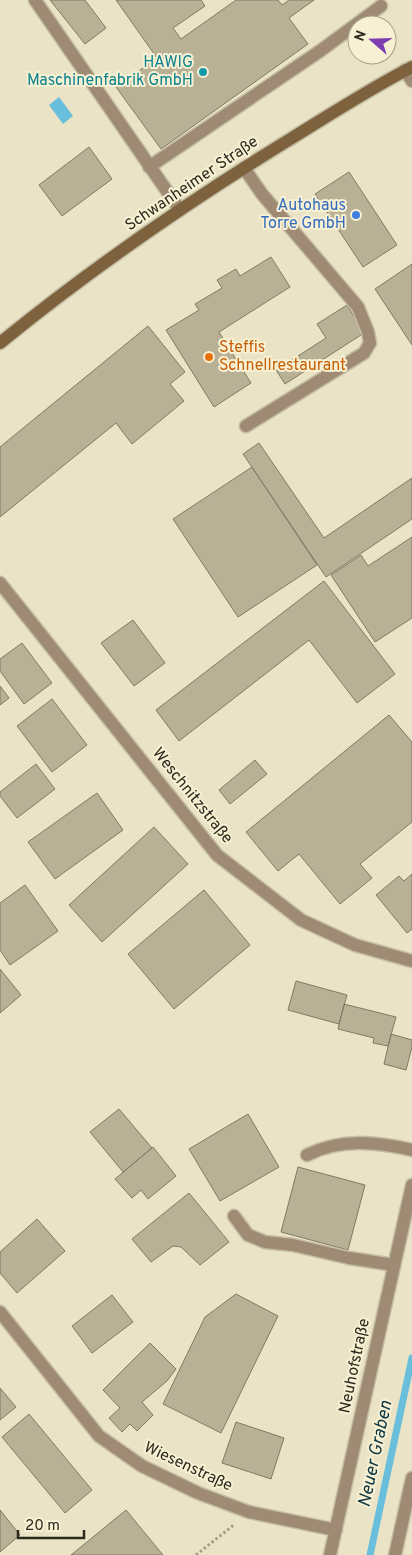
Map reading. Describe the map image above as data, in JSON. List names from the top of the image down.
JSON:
{
  "streets": {
    "main road": ["Schwanheimer Straße"],
    "street": ["Weschnitzstraße", "Neuhofstraße", "Wiesenstraße"]
  },
  "crossings": [
    ["Neuhofstraße", "Wiesenstraße"]
  ],
  "water": ["Neuer Graben"],
  "places": ["HAWIG Maschinenfabrik GmbH", "Autohaus Torre GmbH", "Steffis Schnellrestaurant"],
  "scale_bar": "20 m",
  "north": "left"
}
